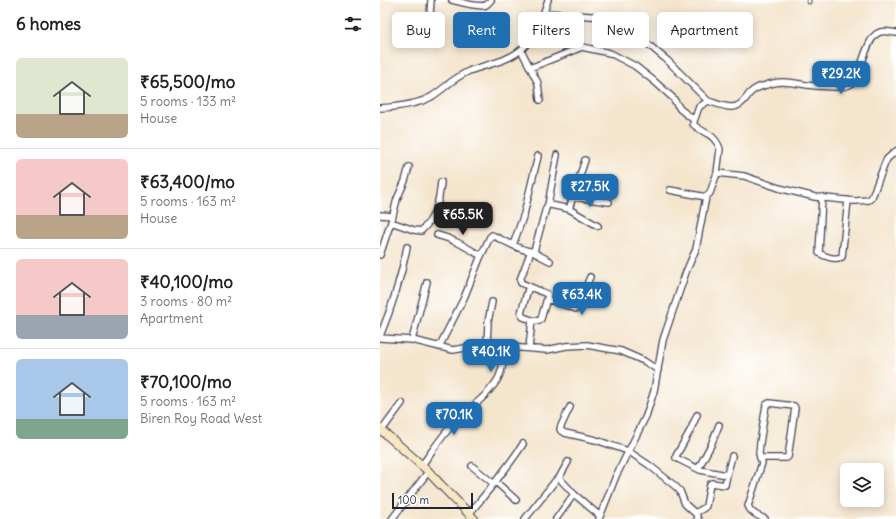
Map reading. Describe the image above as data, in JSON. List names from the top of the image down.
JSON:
{
  "scale_bar": "100 m",
  "page": {
    "heading": "6 homes",
    "chip": [
      "Buy",
      "Rent",
      "Filters",
      "New",
      "Apartment"
    ],
    "list": [
      {
        "name": "₹65,500/mo",
        "note": "5 rooms · 133 m² · House"
      },
      {
        "name": "₹63,400/mo",
        "note": "5 rooms · 163 m² · House"
      },
      {
        "name": "₹40,100/mo",
        "note": "3 rooms · 80 m² · Apartment"
      },
      {
        "name": "₹70,100/mo",
        "note": "5 rooms · 163 m² · Biren Roy Road West"
      }
    ],
    "price": [
      "₹29.2K",
      "₹27.5K",
      "₹65.5K",
      "₹63.4K",
      "₹40.1K",
      "₹70.1K"
    ],
    "scale": "100 m"
  }
}
